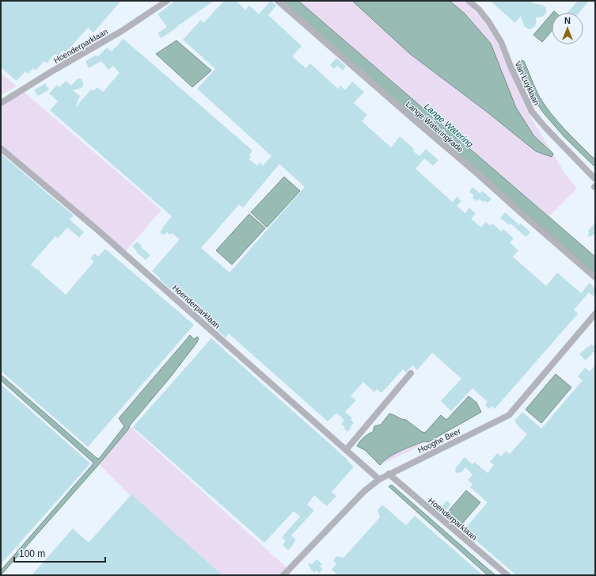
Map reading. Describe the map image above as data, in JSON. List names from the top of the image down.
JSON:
{
  "streets": {
    "street": [
      "Hoenderparklaan",
      "Van Luyklaan",
      "Lange Wateringkade",
      "Hooghe Beer"
    ]
  },
  "crossings": [
    ["Hoenderparklaan", "Hooghe Beer"]
  ],
  "water": ["Lange Watering"],
  "scale_bar": "100 m",
  "north": "top"
}
